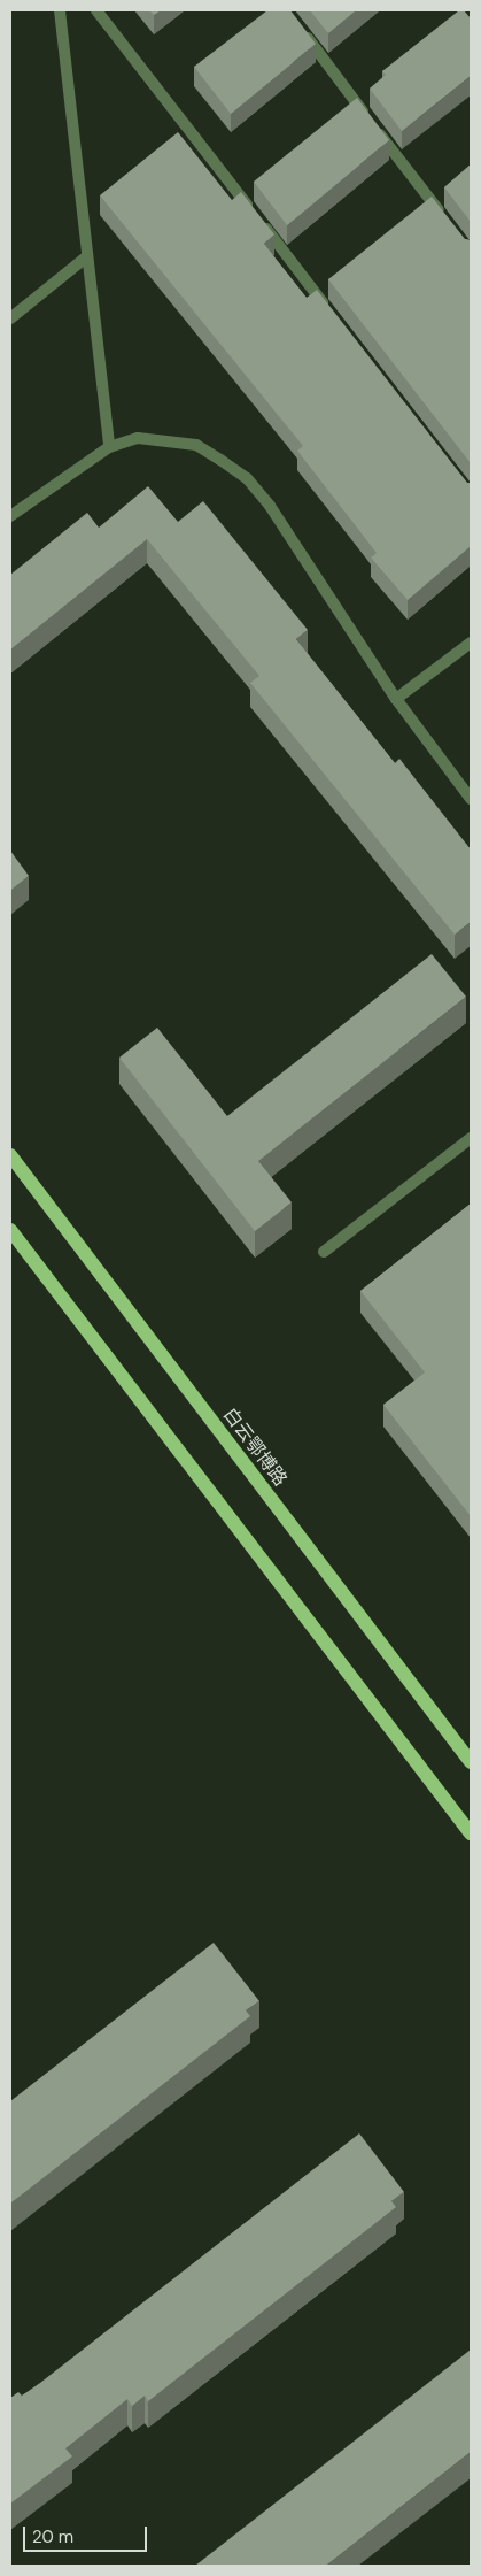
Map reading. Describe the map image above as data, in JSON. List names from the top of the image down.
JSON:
{
  "streets": {
    "main road": ["白云鄂博路"]
  },
  "scale_bar": "20 m"
}
